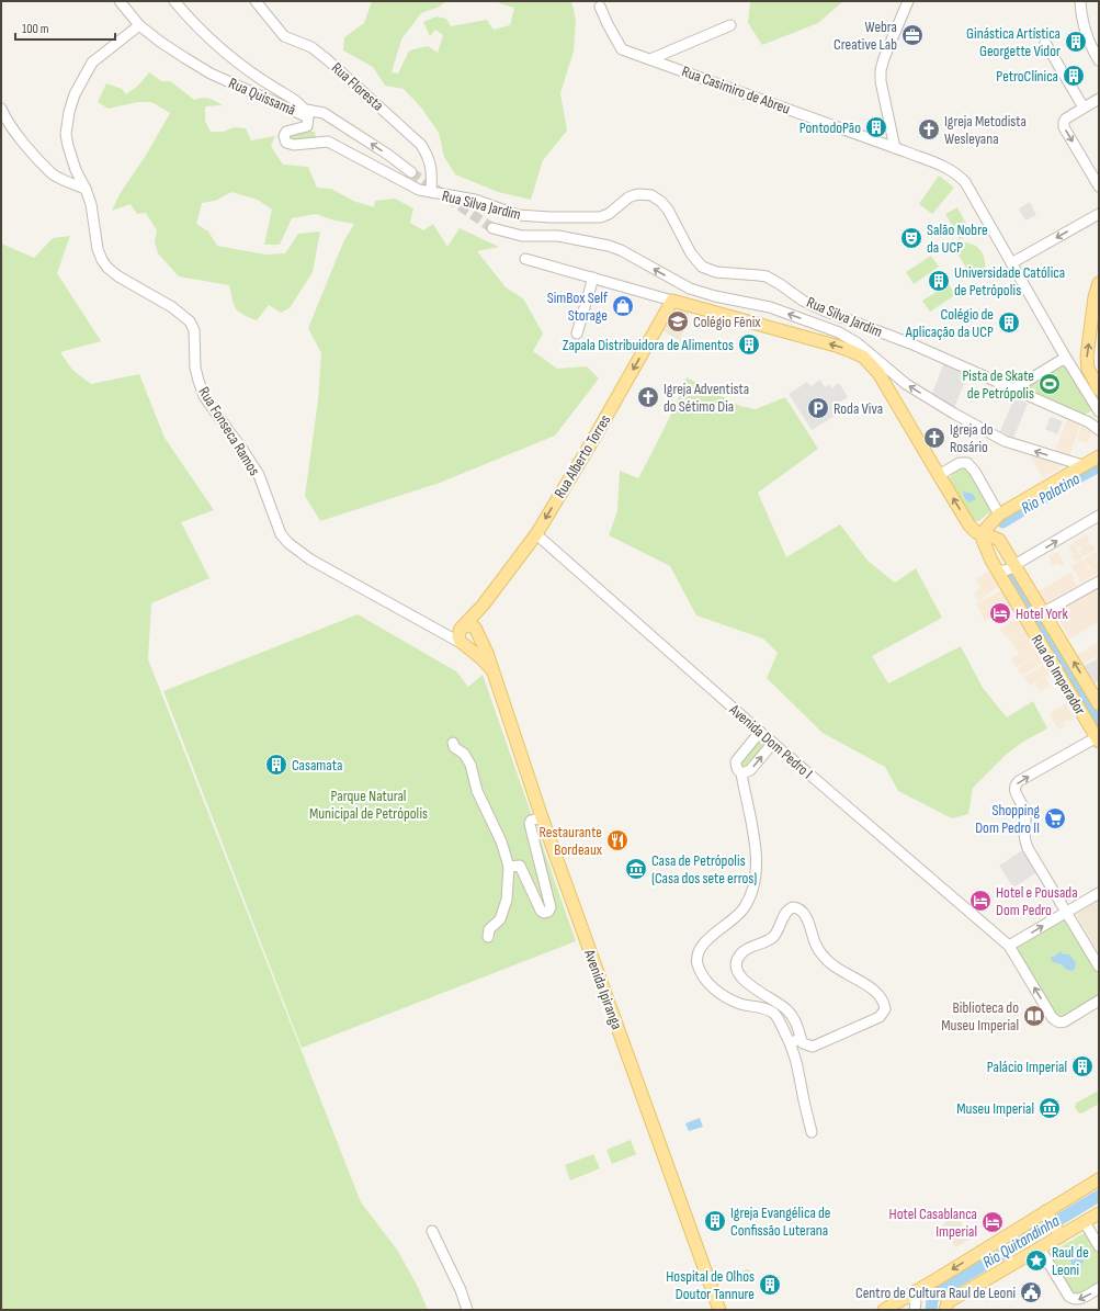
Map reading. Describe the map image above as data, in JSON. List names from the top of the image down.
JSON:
{
  "streets": {
    "main road": ["Rua Alberto Torres", "Rua do Imperador", "Avenida Ipiranga"],
    "street": [
      "Rua Floresta",
      "Rua Casimiro de Abreu",
      "Rua Quissamã",
      "Rua Silva Jardim",
      "Rua Fonseca Ramos",
      "Avenida Dom Pedro I"
    ]
  },
  "crossings": [
    ["Rua Floresta", "Rua Quissamã"],
    ["Rua Floresta", "Rua Silva Jardim"],
    ["Rua Quissamã", "Rua Silva Jardim"],
    ["Rua Quissamã", "Rua Fonseca Ramos"],
    ["Rua Fonseca Ramos", "Rua Alberto Torres"],
    ["Rua Fonseca Ramos", "Avenida Ipiranga"],
    ["Rua Alberto Torres", "Avenida Dom Pedro I"],
    ["Rua Alberto Torres", "Avenida Ipiranga"]
  ],
  "one_way": ["Rua Alberto Torres"],
  "water": ["Rio Palatino", "Rio Quitandinha"],
  "parks": ["Parque Natural Municipal de Petrópolis"],
  "places": {
    "office": ["Webra Creative Lab"],
    "building": [
      "Ginástica Artística Georgette Vidor",
      "PetroClínica",
      "PontodoPão",
      "Universidade Católica de Petrópolis",
      "Colégio de Aplicação da UCP",
      "Zapala Distribuidora de Alimentos",
      "Casamata",
      "Palácio Imperial",
      "Igreja Evangélica de Confissão Luterana",
      "Hospital de Olhos Doutor Tannure"
    ],
    "church": ["Igreja Metodista Wesleyana", "Igreja Adventista do Sétimo Dia", "Igreja do Rosário"],
    "theatre": ["Salão Nobre da UCP"],
    "shop": ["SimBox Self Storage"],
    "school or university": ["Colégio Fênix"],
    "sports": ["Pista de Skate de Petrópolis"],
    "parking": ["Roda Viva"],
    "hotel": ["Hotel York", "Hotel e Pousada Dom Pedro", "Hotel Casablanca Imperial"],
    "supermarket": ["Shopping Dom Pedro II"],
    "restaurant": ["Restaurante Bordeaux"],
    "museum": ["Casa de Petrópolis (Casa dos sete erros)", "Museu Imperial"],
    "library": ["Biblioteca do Museu Imperial"],
    "place": ["Raul de Leoni"],
    "public building": ["Centro de Cultura Raul de Leoni"]
  },
  "scale_bar": "100 m"
}
